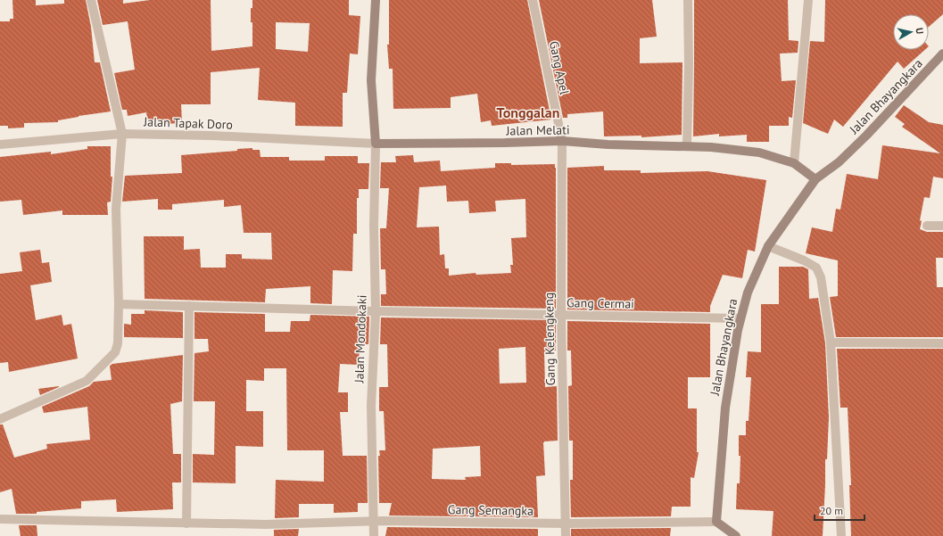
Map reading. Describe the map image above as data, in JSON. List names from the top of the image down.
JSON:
{
  "streets": {
    "street": [
      "Gang Apel",
      "Jalan Bhayangkara",
      "Jalan Tapak Doro",
      "Jalan Melati",
      "Gang Cermai",
      "Jalan Mondokaki",
      "Gang Kelengkeng",
      "Gang Semangka"
    ]
  },
  "crossings": [
    ["Gang Apel", "Jalan Melati"],
    ["Gang Apel", "Gang Kelengkeng"],
    ["Jalan Bhayangkara", "Jalan Melati"],
    ["Jalan Bhayangkara", "Gang Cermai"],
    ["Jalan Bhayangkara", "Gang Semangka"],
    ["Jalan Tapak Doro", "Jalan Melati"],
    ["Jalan Tapak Doro", "Jalan Mondokaki"],
    ["Jalan Melati", "Jalan Mondokaki"],
    ["Jalan Melati", "Gang Kelengkeng"],
    ["Gang Cermai", "Jalan Mondokaki"],
    ["Gang Cermai", "Gang Kelengkeng"],
    ["Jalan Mondokaki", "Gang Semangka"],
    ["Gang Kelengkeng", "Gang Semangka"]
  ],
  "districts": ["Tonggalan"],
  "scale_bar": "20 m",
  "north": "right"
}
